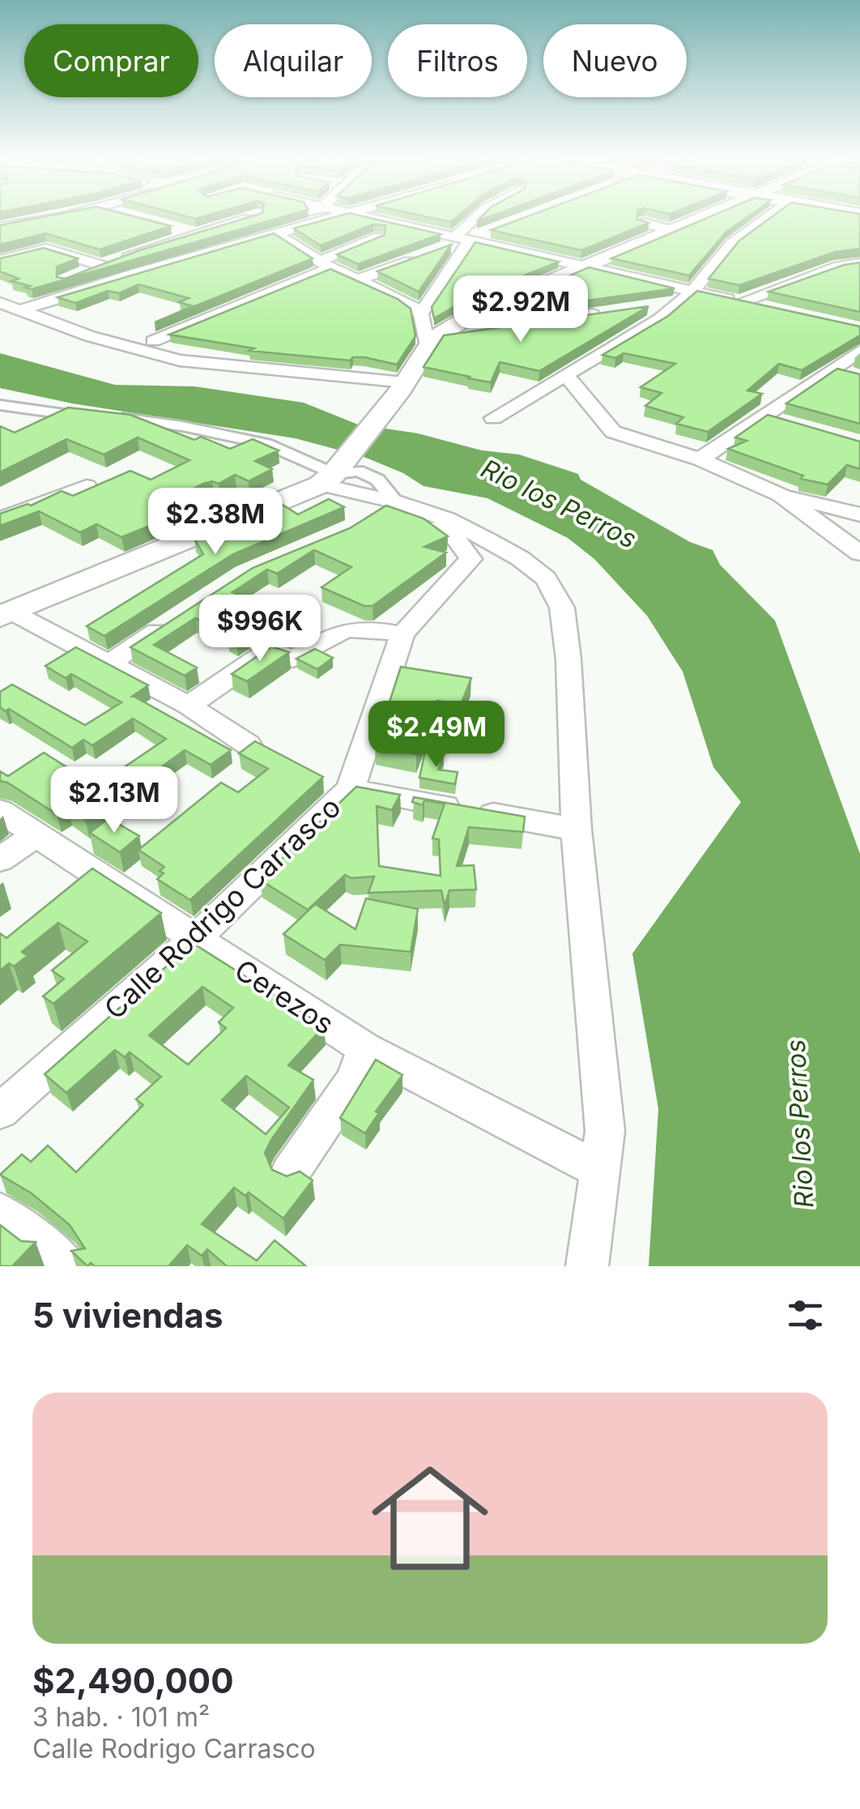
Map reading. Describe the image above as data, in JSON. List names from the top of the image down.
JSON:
{
  "streets": {
    "street": ["Calle Rodrigo Carrasco", "Cerezos"]
  },
  "crossings": [
    ["Calle Rodrigo Carrasco", "Cerezos"]
  ],
  "water": ["Rio los Perros"],
  "page": {
    "chip": [
      "Comprar",
      "Alquilar",
      "Filtros",
      "Nuevo"
    ],
    "price": [
      "$2.92M",
      "$2.38M",
      "$996K",
      "$2.49M",
      "$2.13M"
    ],
    "heading": "5 viviendas",
    "list": [
      {
        "name": "$2,490,000",
        "note": "3 hab. · 101 m² · Calle Rodrigo Carrasco"
      }
    ]
  }
}
